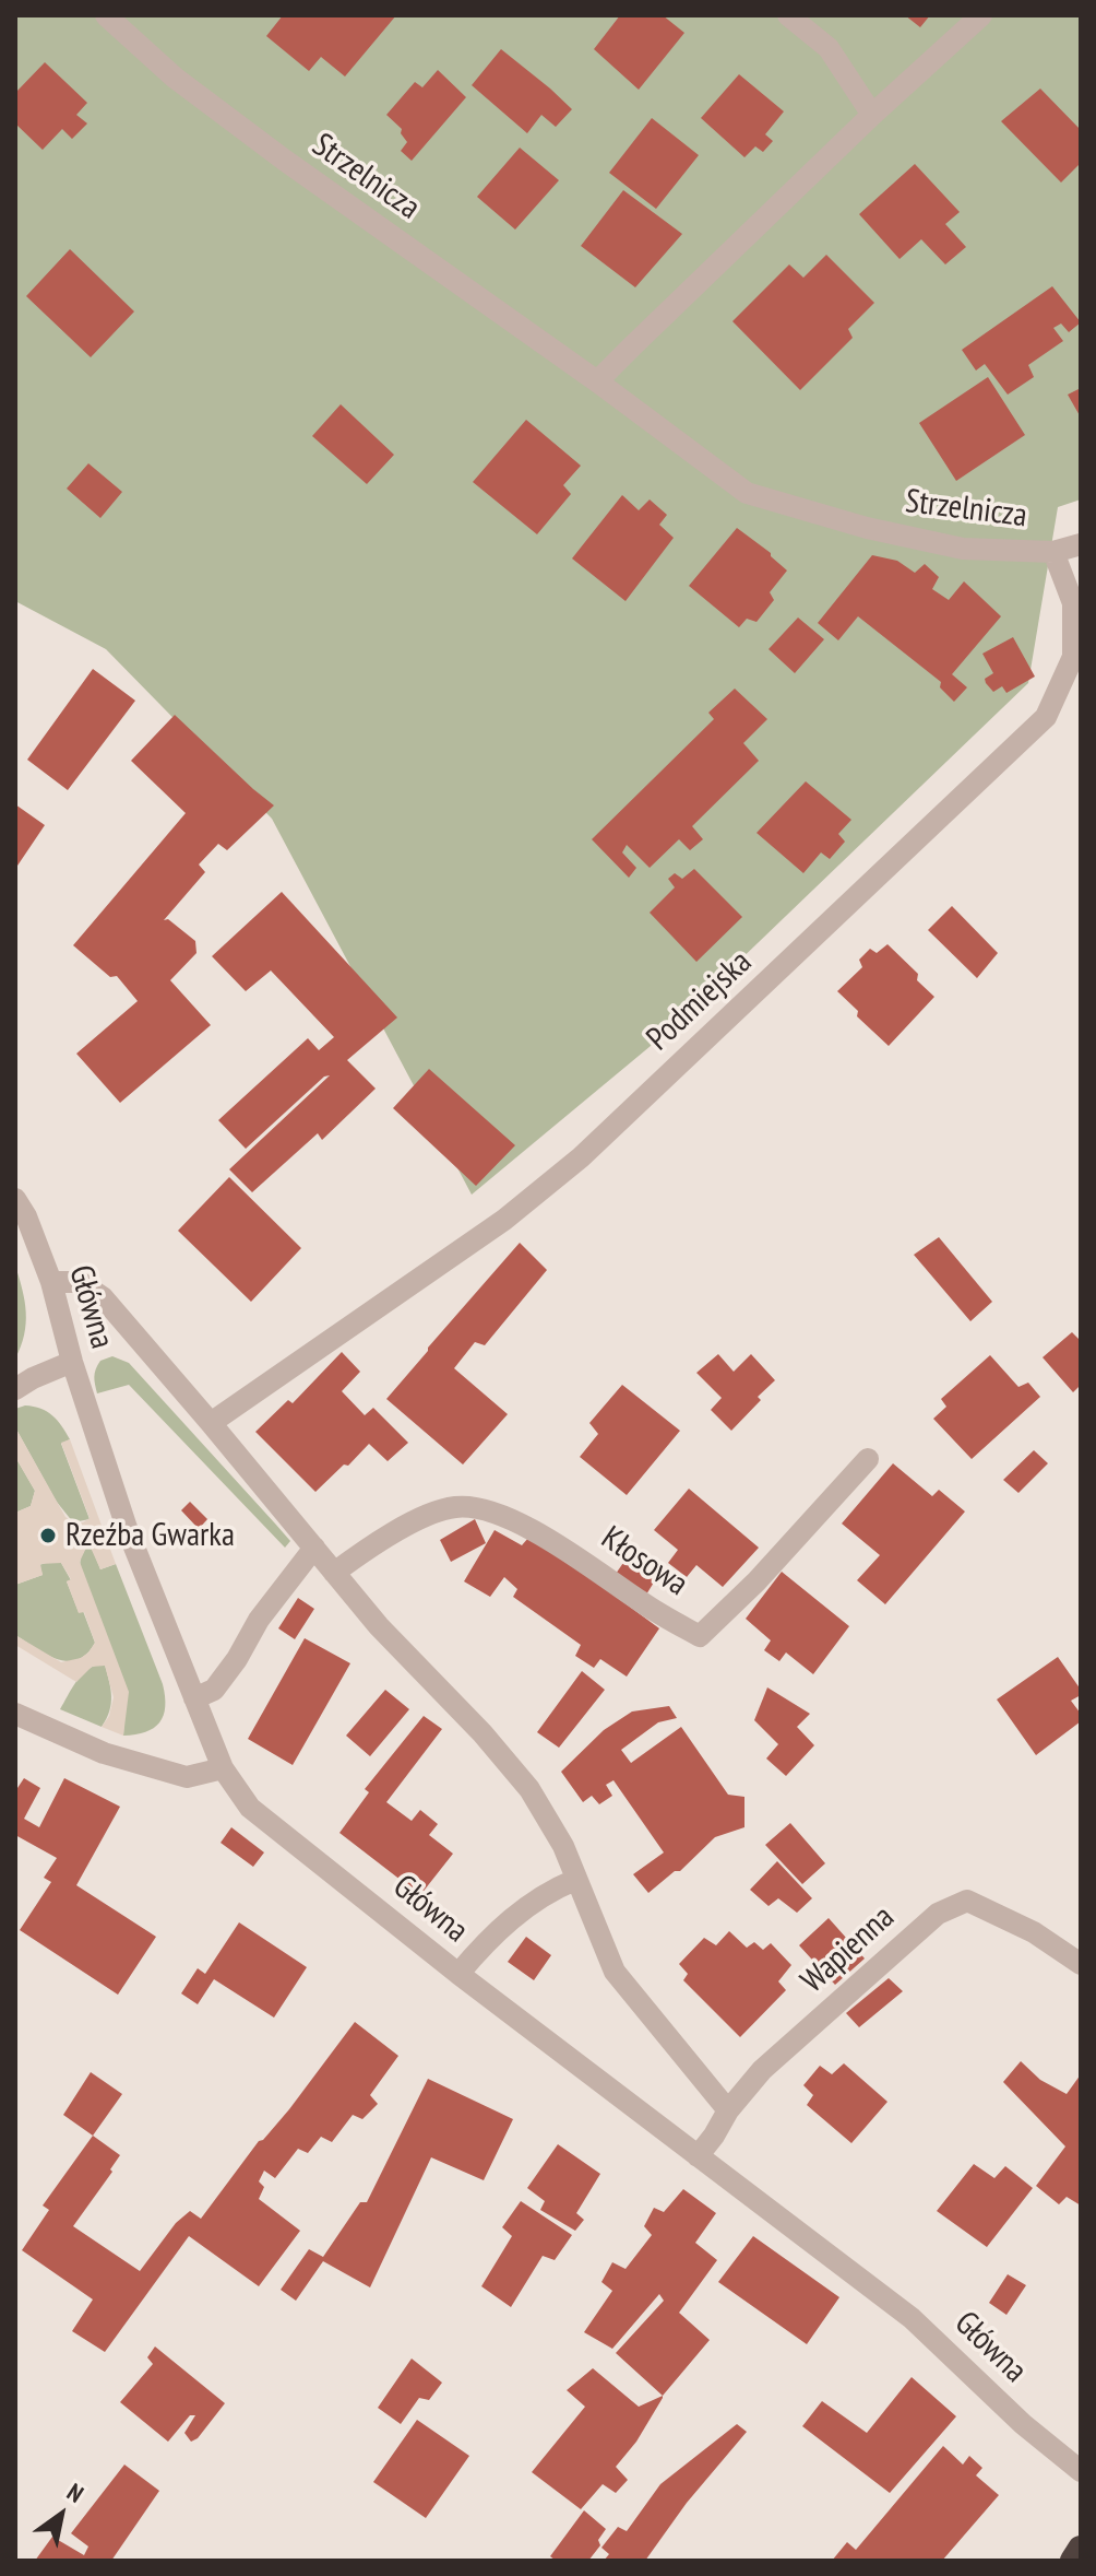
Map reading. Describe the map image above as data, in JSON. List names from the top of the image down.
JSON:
{
  "streets": {
    "street": [
      "Strzelnicza",
      "Podmiejska",
      "Główna",
      "Kłosowa",
      "Wapienna"
    ]
  },
  "crossings": [
    ["Strzelnicza", "Podmiejska"],
    ["Główna", "Wapienna"]
  ],
  "places": ["Rzeźba Gwarka"],
  "north": "top right"
}
